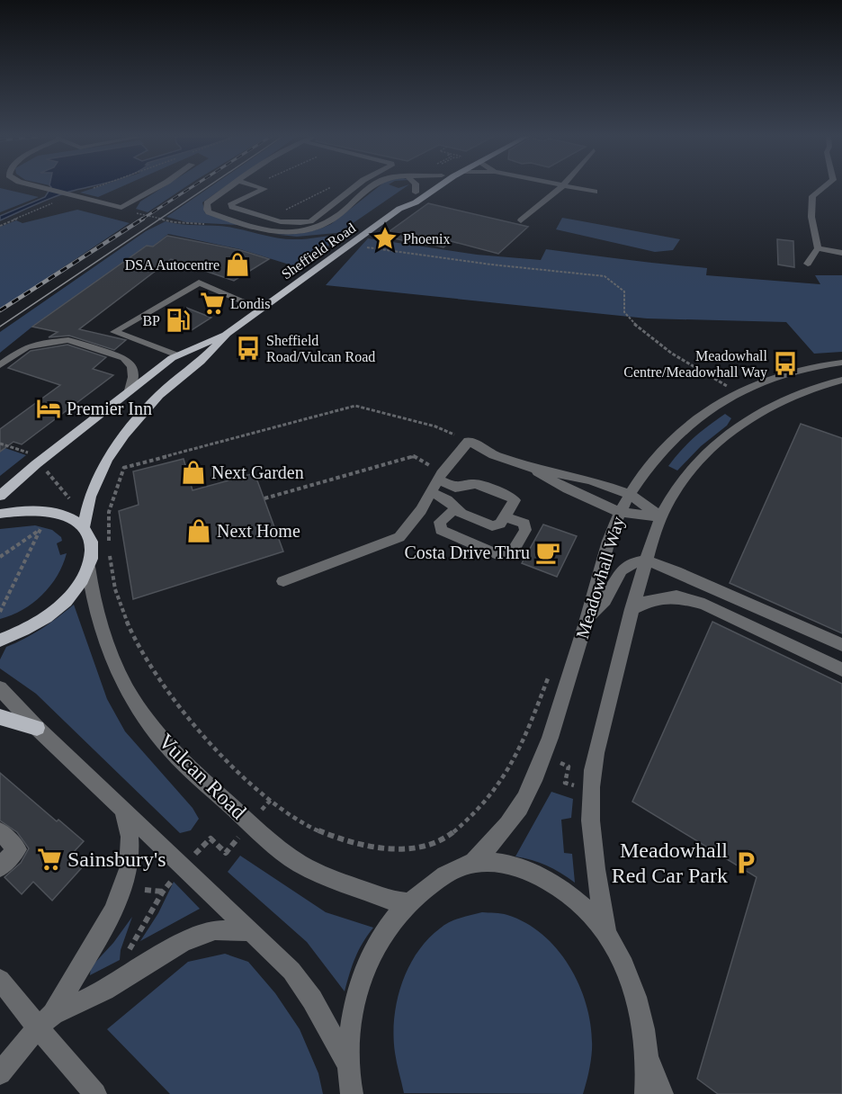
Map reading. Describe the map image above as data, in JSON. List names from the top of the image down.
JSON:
{
  "streets": {
    "main road": ["Sheffield Road"],
    "street": ["Meadowhall Way", "Vulcan Road"]
  },
  "places": {
    "place": ["Phoenix"],
    "shop": ["DSA Autocentre", "Next Garden", "Next Home"],
    "supermarket": ["Londis", "Sainsbury's"],
    "fuel station": ["BP"],
    "bus stop": ["Sheffield Road/Vulcan Road", "Meadowhall Centre/Meadowhall Way"],
    "hotel": ["Premier Inn"],
    "cafe": ["Costa Drive Thru"],
    "parking": ["Meadowhall Red Car Park"]
  }
}
